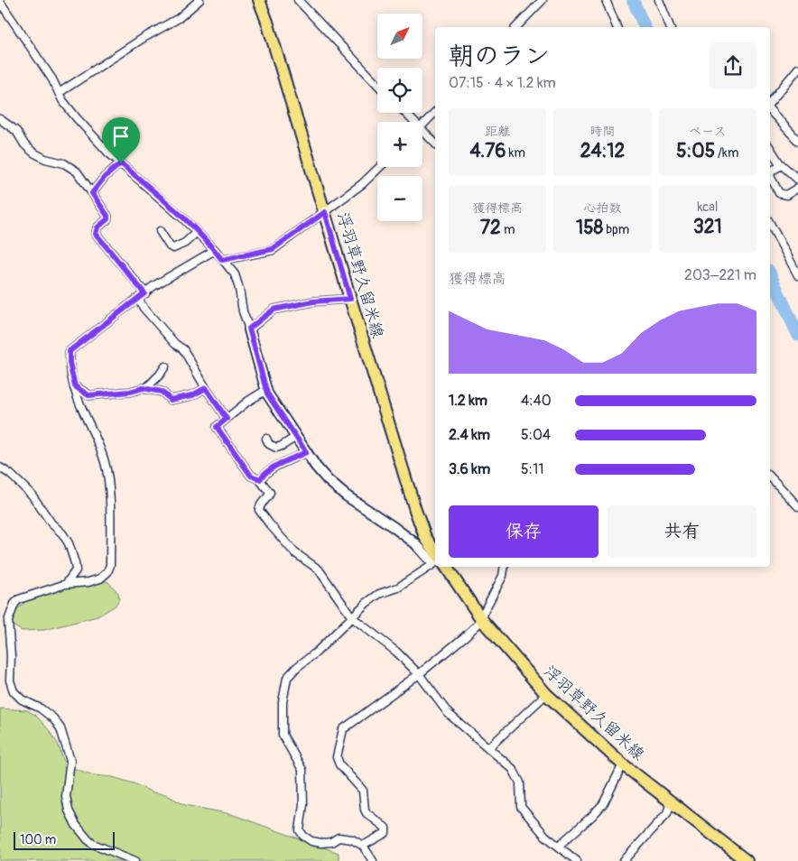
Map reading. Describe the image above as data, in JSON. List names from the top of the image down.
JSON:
{
  "streets": {
    "main road": ["浮羽草野久留米線"]
  },
  "scale_bar": "100 m",
  "north": "top right",
  "page": {
    "map_buttons": ["+", "−"],
    "heading": ["朝のラン", "07:15 · 4 × 1.2 km"],
    "stats": [
      ["距離", "4.76 km"],
      ["時間", "24:12"],
      ["ペース", "5:05 /km"],
      ["獲得標高", "72 m"],
      ["心拍数", "158 bpm"],
      ["kcal", "321"]
    ],
    "chart": ["獲得標高", "203–221 m"],
    "list": [
      {
        "name": "1.2 km",
        "note": "4:40"
      },
      {
        "name": "2.4 km",
        "note": "5:04"
      },
      {
        "name": "3.6 km",
        "note": "5:11"
      }
    ],
    "buttons": ["保存", "共有"],
    "scale": "100 m"
  }
}
